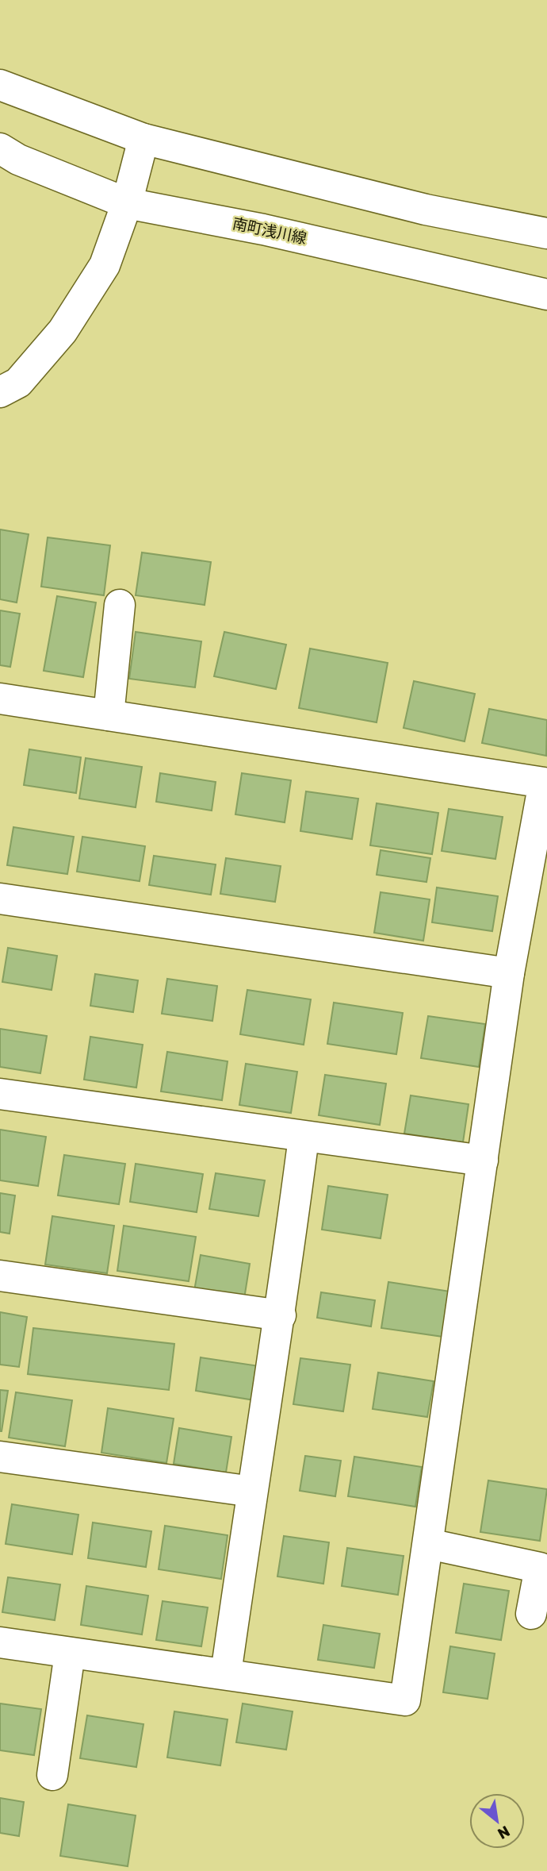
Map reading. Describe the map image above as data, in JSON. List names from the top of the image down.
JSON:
{
  "streets": {
    "street": ["南町浅川線"]
  },
  "north": "bottom right"
}
